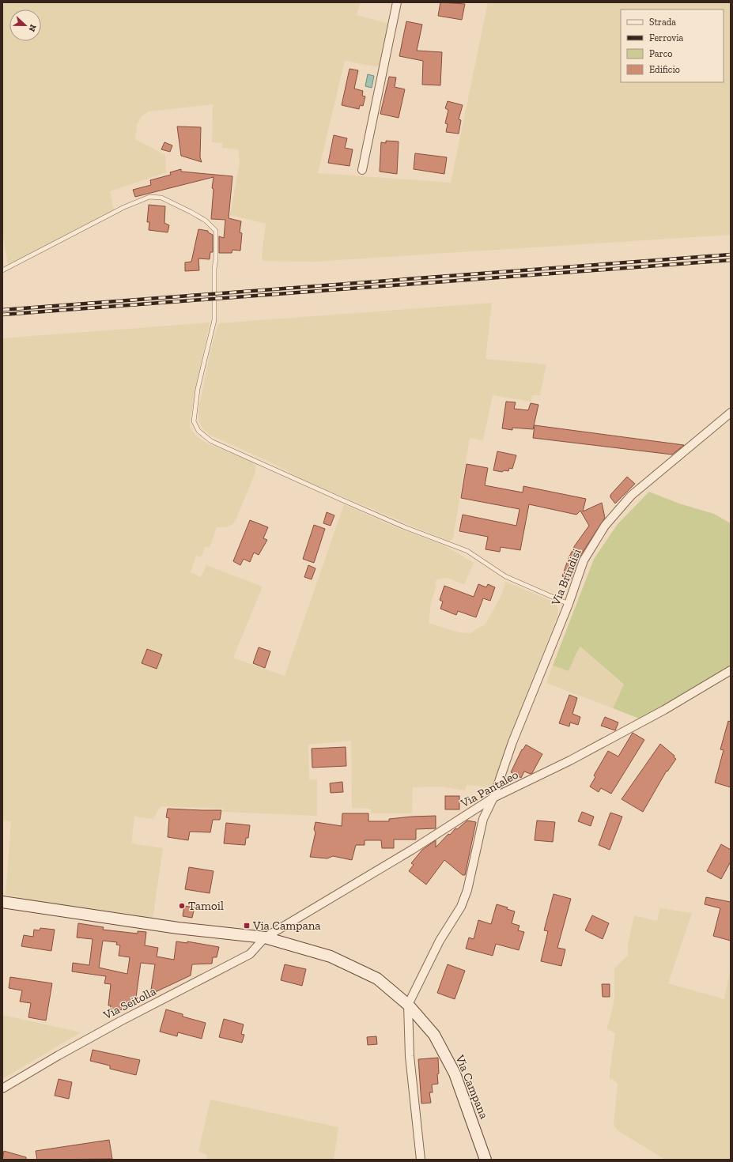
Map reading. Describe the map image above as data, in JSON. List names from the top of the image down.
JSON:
{
  "streets": {
    "main road": ["Via Campana"],
    "street": ["Via Brindisi", "Via Pantaleo", "Via Seitolla"]
  },
  "crossings": [
    ["Via Brindisi", "Via Pantaleo"],
    ["Via Brindisi", "Via Campana"],
    ["Via Pantaleo", "Via Seitolla"],
    ["Via Pantaleo", "Via Campana"],
    ["Via Seitolla", "Via Campana"]
  ],
  "places": {
    "other": ["Tamoil"],
    "transit": ["Via Campana"]
  },
  "legend": [
    "Strada",
    "Ferrovia",
    "Parco",
    "Edificio"
  ],
  "north": "right"
}
